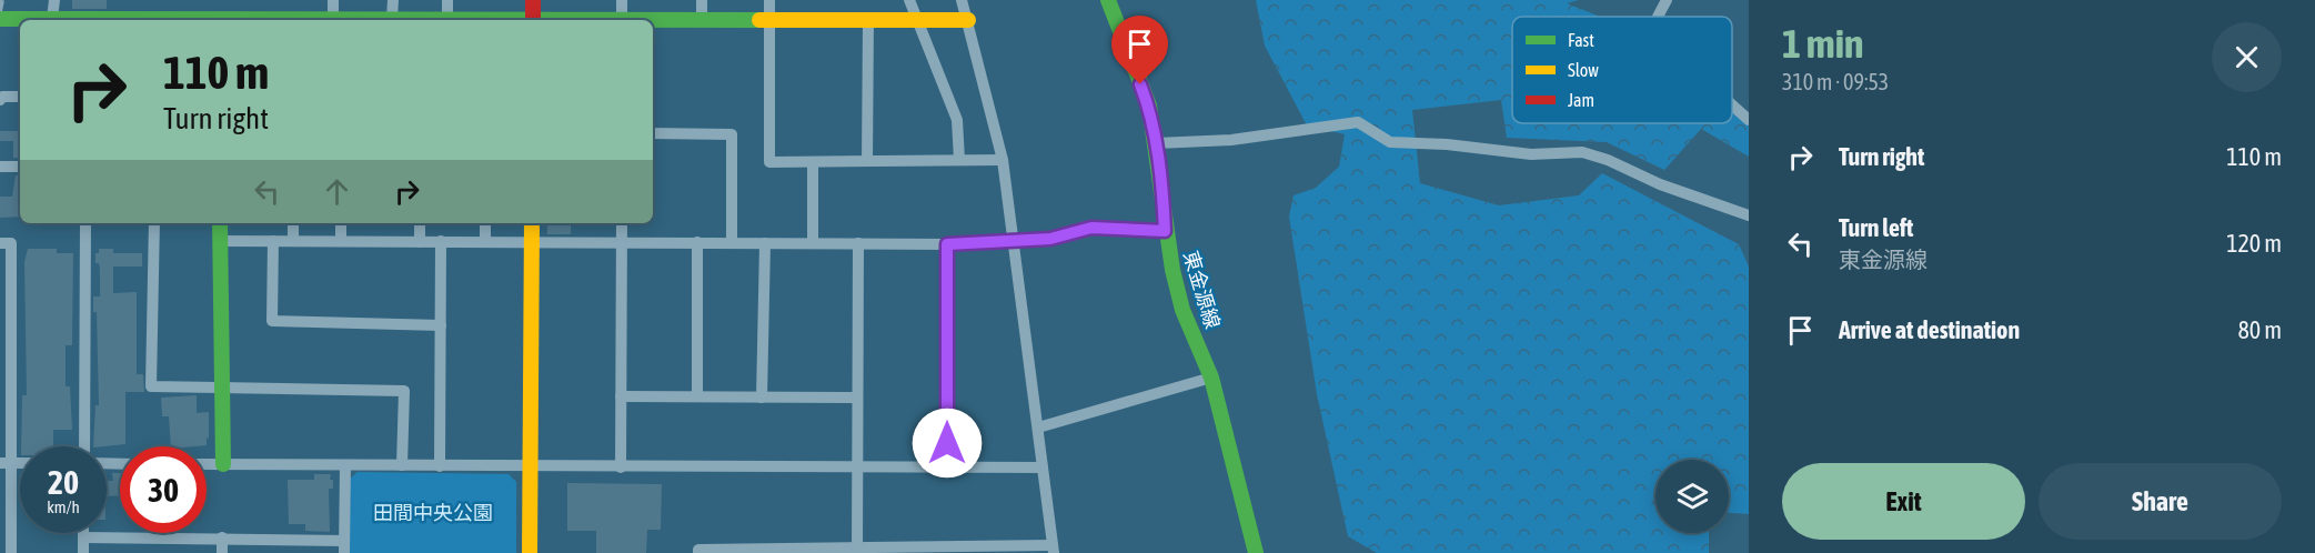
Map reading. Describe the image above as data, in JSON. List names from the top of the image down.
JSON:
{
  "streets": {
    "street": ["東金源線"]
  },
  "parks": ["田間中央公園"],
  "legend": ["Fast", "Slow", "Jam"],
  "page": {
    "heading": ["1 min", "310 m · 09:53"],
    "turn": ["110 m", "Turn right"],
    "list": [
      {
        "name": "Turn right",
        "value": "110 m"
      },
      {
        "name": "Turn left",
        "note": "東金源線",
        "value": "120 m"
      },
      {
        "name": "Arrive at destination",
        "value": "80 m"
      }
    ],
    "speed": "20 km/h",
    "limit": "30",
    "buttons": ["Exit", "Share"]
  }
}
